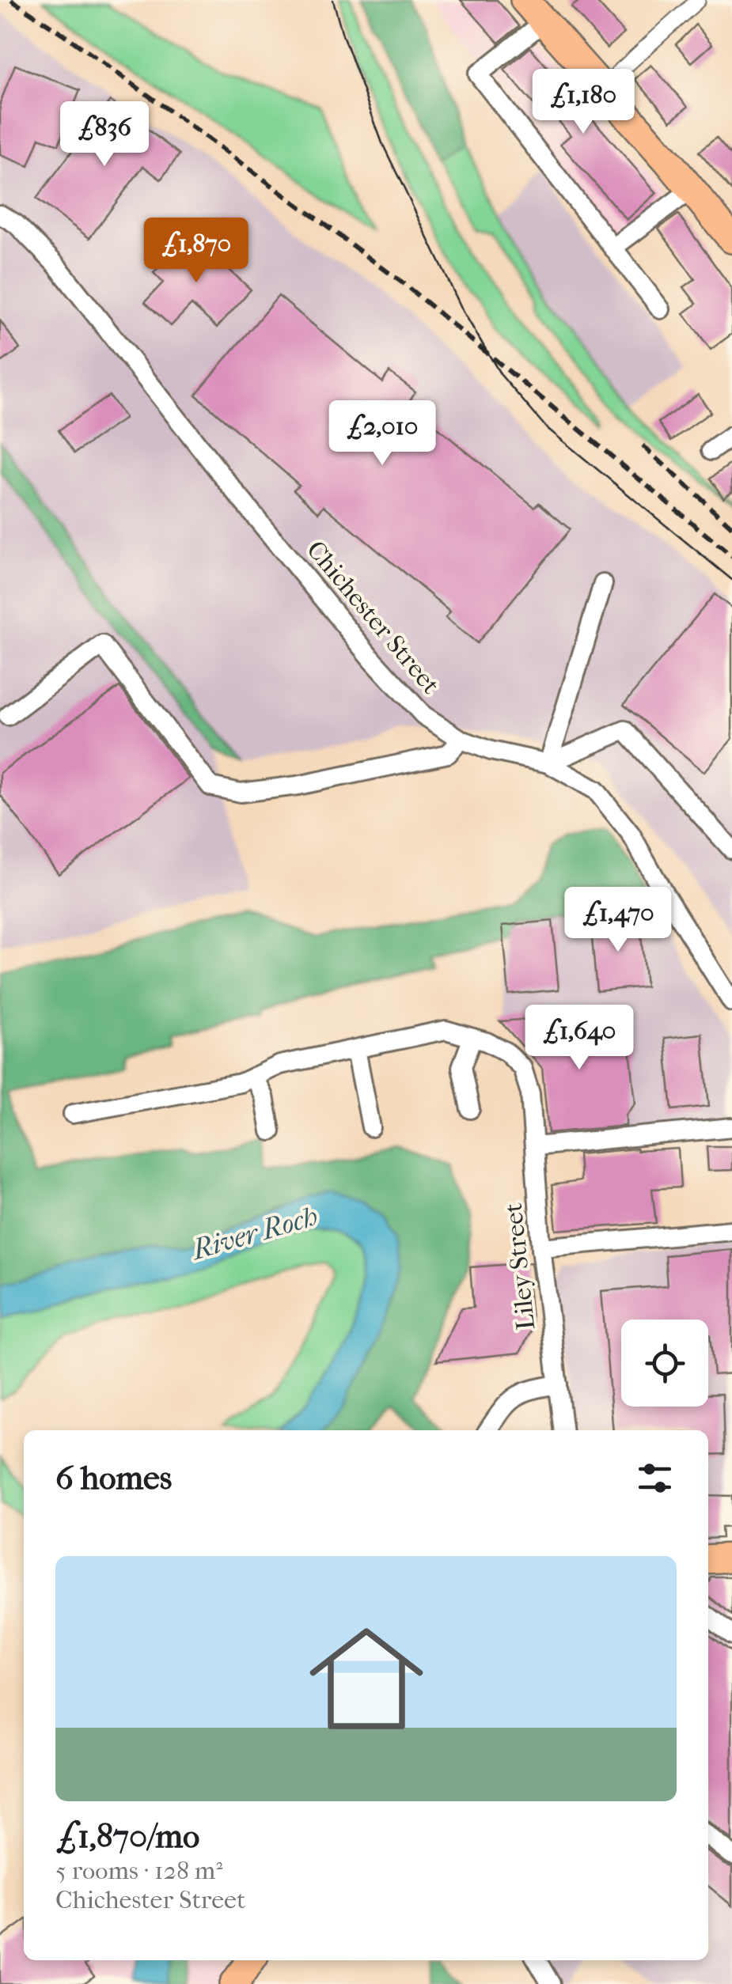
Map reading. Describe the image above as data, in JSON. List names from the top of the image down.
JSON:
{
  "streets": {
    "street": ["Chichester Street", "Liley Street"]
  },
  "water": ["River Roch"],
  "page": {
    "price": [
      "£1,180",
      "£836",
      "£1,870",
      "£2,010",
      "£1,470",
      "£1,640"
    ],
    "heading": "6 homes",
    "list": [
      {
        "name": "£1,870/mo",
        "note": "5 rooms · 128 m² · Chichester Street"
      }
    ]
  }
}
